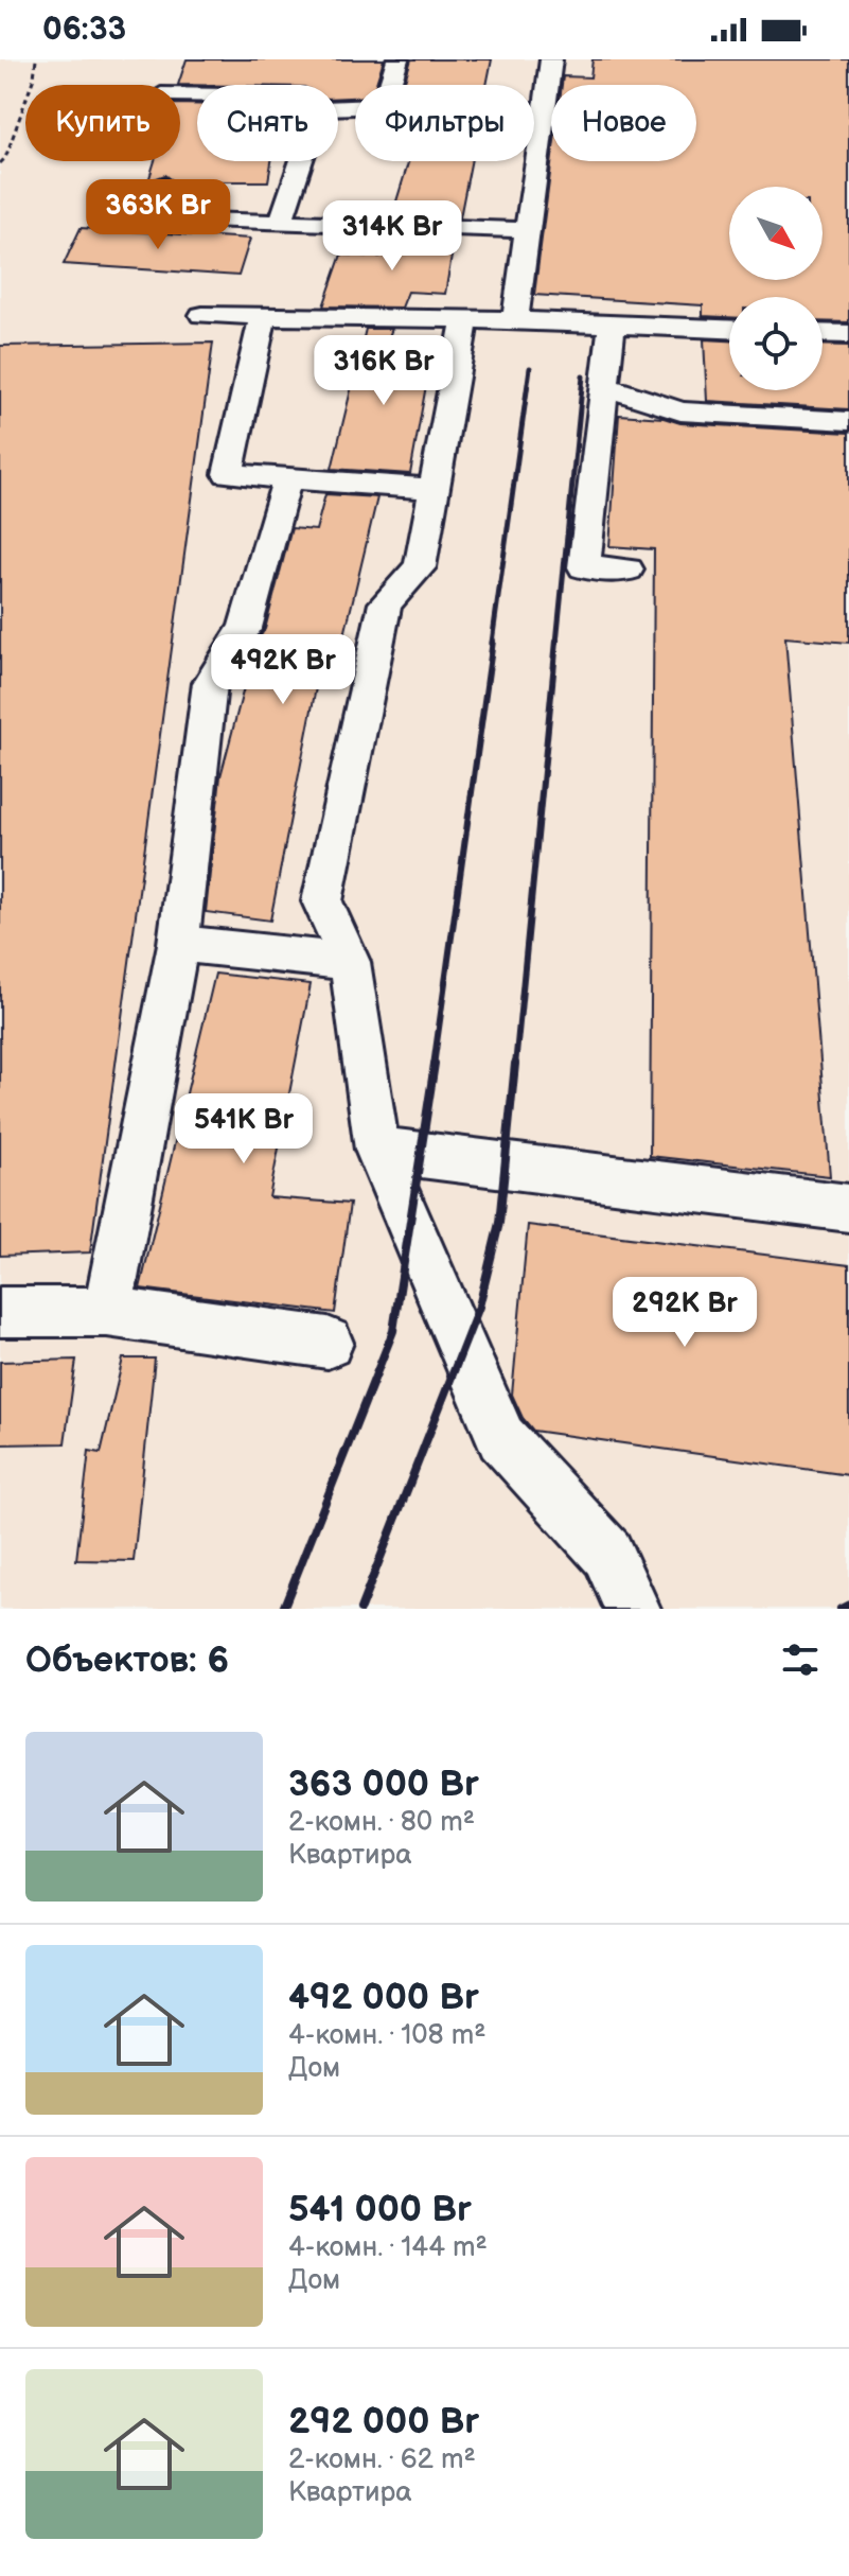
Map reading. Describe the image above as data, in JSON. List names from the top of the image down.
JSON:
{
  "north": "bottom right",
  "page": {
    "status": "06:33",
    "chip": [
      "Купить",
      "Снять",
      "Фильтры",
      "Новое"
    ],
    "price": [
      "363K Br",
      "314K Br",
      "316K Br",
      "492K Br",
      "541K Br",
      "292K Br"
    ],
    "heading": "Объектов: 6",
    "list": [
      {
        "name": "363 000 Br",
        "note": "2-комн. · 80 m² · Квартира"
      },
      {
        "name": "492 000 Br",
        "note": "4-комн. · 108 m² · Дом"
      },
      {
        "name": "541 000 Br",
        "note": "4-комн. · 144 m² · Дом"
      },
      {
        "name": "292 000 Br",
        "note": "2-комн. · 62 m² · Квартира"
      }
    ]
  }
}
